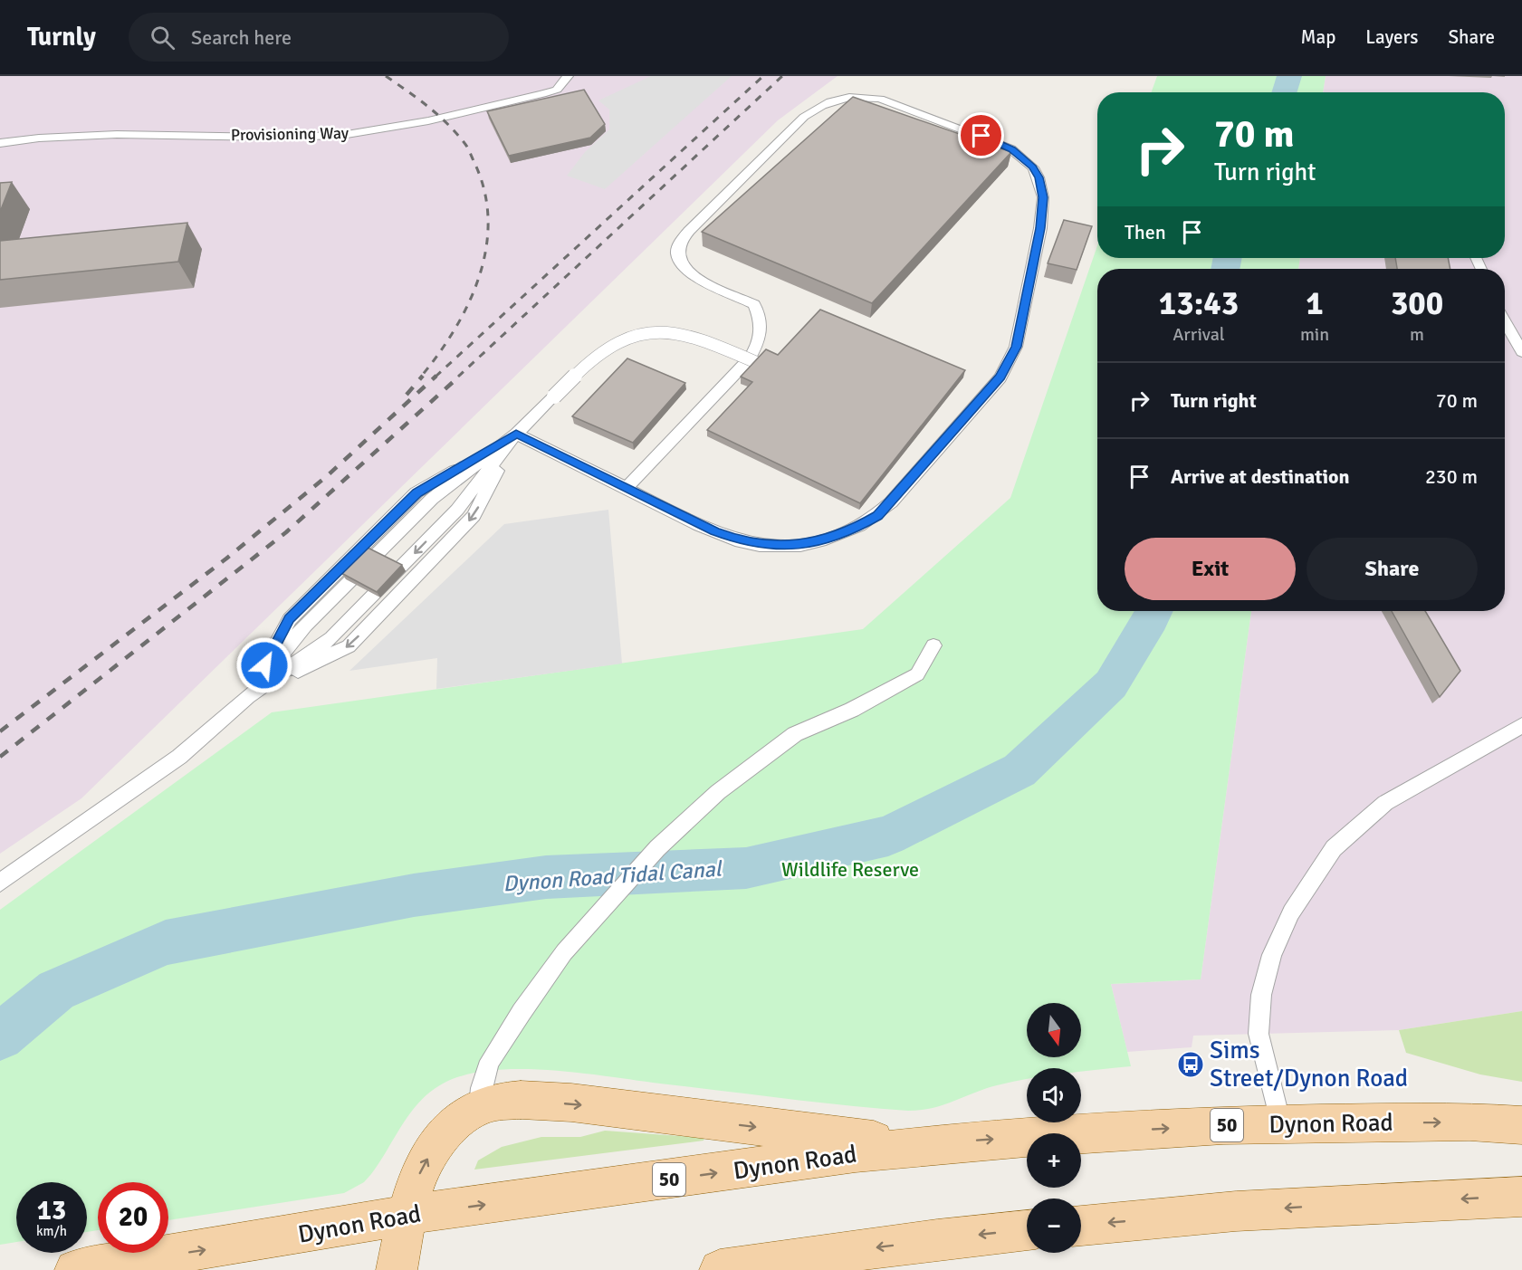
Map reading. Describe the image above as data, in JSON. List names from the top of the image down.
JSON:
{
  "streets": {
    "main road": ["Dynon Road", "50"],
    "lane": ["Provisioning Way"]
  },
  "water": ["Dynon Road Tidal Canal"],
  "parks": ["Wildlife Reserve"],
  "places": {
    "bus stop": ["Sims Street/Dynon Road"]
  },
  "north": "bottom",
  "page": {
    "header": "Turnly",
    "search": "Search here",
    "nav": ["Map", "Layers", "Share"],
    "turn": ["70 m", "Turn right"],
    "then": "Then",
    "eta": [
      "13:43",
      "Arrival",
      "1",
      "min",
      "300",
      "m"
    ],
    "list": [
      {
        "name": "Turn right",
        "value": "70 m"
      },
      {
        "name": "Arrive at destination",
        "value": "230 m"
      }
    ],
    "buttons": ["Exit", "Share"],
    "map_buttons": ["+", "−"],
    "speed": "13 km/h",
    "limit": "20"
  }
}
